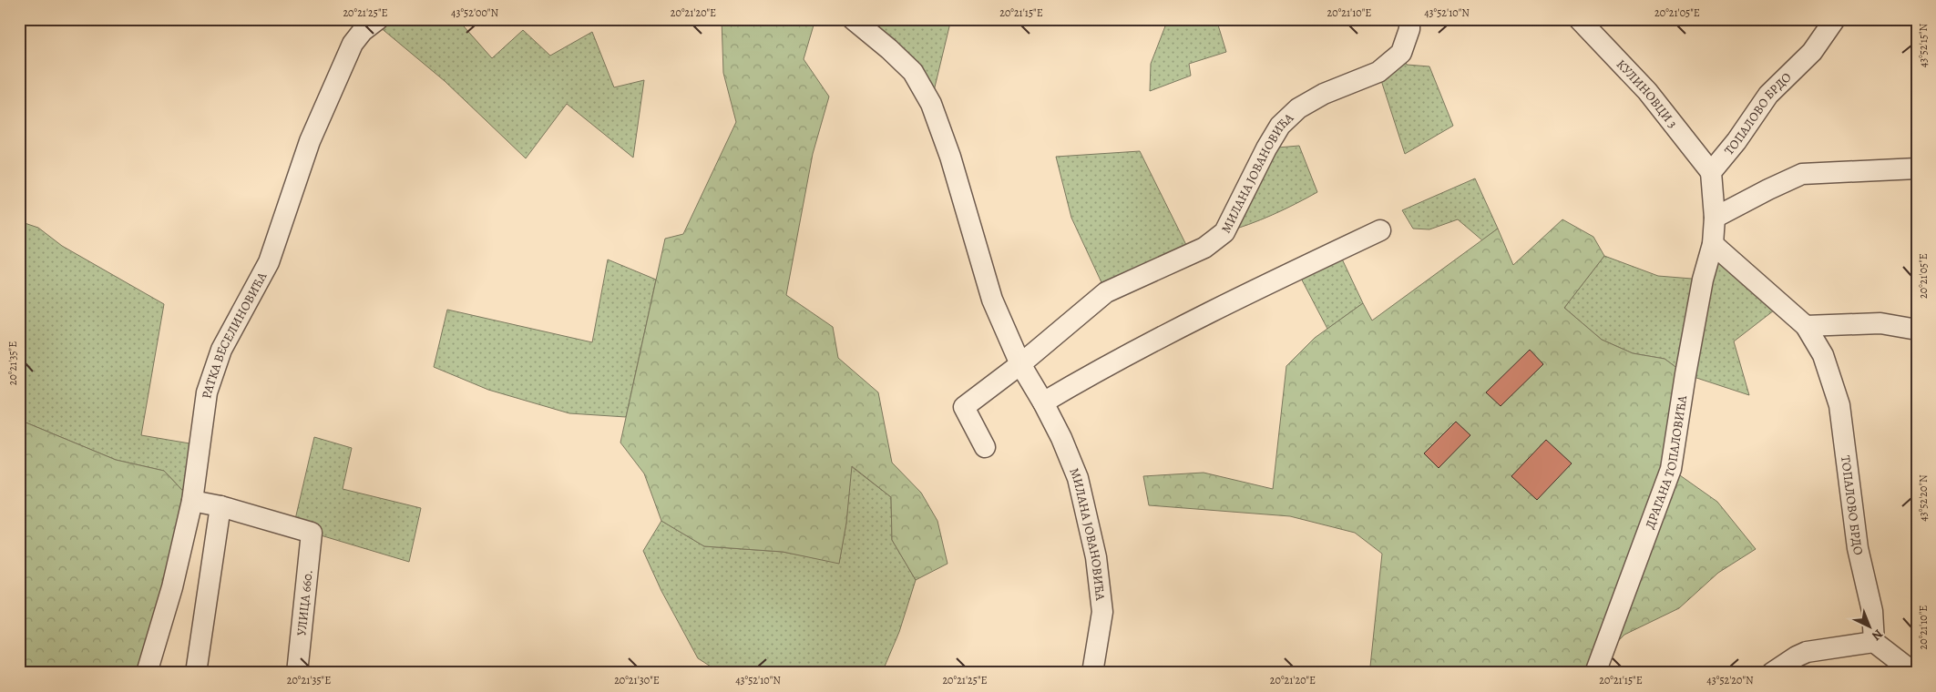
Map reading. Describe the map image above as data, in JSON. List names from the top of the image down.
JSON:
{
  "streets": {
    "street": [
      "КУЛИНОВЦИ 3",
      "ТОПАЛОВО БРДО",
      "МИЛАНА ЈОВАНОВИЋА",
      "РАТКА ВЕСЕЛИНОВИЋА",
      "ДРАГАНА ТОПАЛОВИЋА",
      "УЛИЦА 660."
    ]
  },
  "crossings": [
    ["КУЛИНОВЦИ 3", "ТОПАЛОВО БРДО"],
    ["ТОПАЛОВО БРДО", "ДРАГАНА ТОПАЛОВИЋА"]
  ],
  "north": "bottom right",
  "coordinates": [
    "20°21'25\"E",
    "43°52'00\"N",
    "20°21'20\"E",
    "20°21'15\"E",
    "20°21'10\"E",
    "43°52'10\"N",
    "20°21'05\"E",
    "43°52'15\"N",
    "20°21'35\"E",
    "43°52'20\"N",
    "20°21'30\"E"
  ]
}
